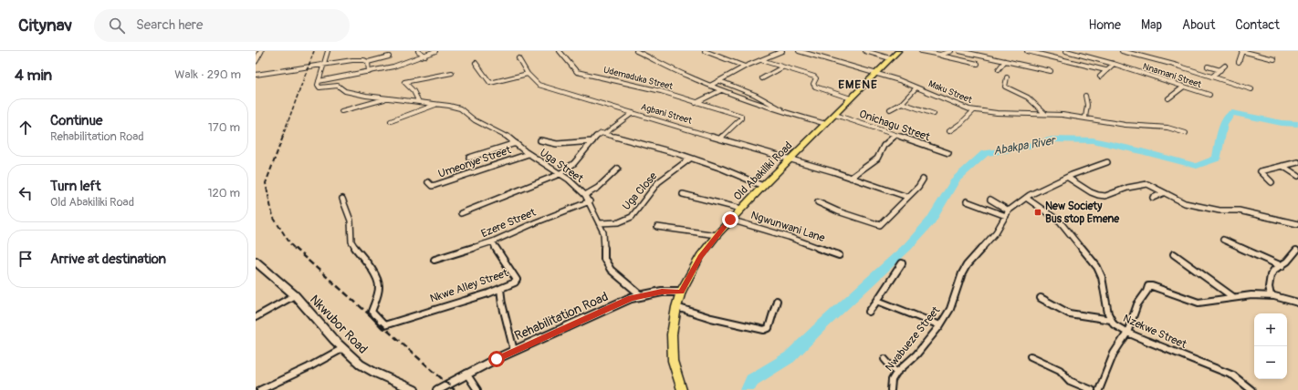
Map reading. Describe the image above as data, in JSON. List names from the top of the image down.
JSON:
{
  "streets": {
    "main road": ["Old Abakiliki Road"],
    "street": [
      "Nnamani Street",
      "Udemaduka Street",
      "Maku Street",
      "Agbani Street",
      "Onichagu Street",
      "Umeonye Street",
      "Uga Street",
      "Uga Close",
      "Ezere Street",
      "Ngwunwani Lane",
      "Nkwe Alley Street",
      "Rehabilitation Road",
      "Nkwubor Road",
      "Nzekwe Street",
      "Nwabueze Street"
    ]
  },
  "crossings": [
    ["Udemaduka Street", "Agbani Street"],
    ["Maku Street", "Old Abakiliki Road"],
    ["Agbani Street", "Old Abakiliki Road"],
    ["Onichagu Street", "Old Abakiliki Road"],
    ["Umeonye Street", "Uga Street"],
    ["Uga Street", "Uga Close"],
    ["Uga Street", "Ezere Street"],
    ["Uga Street", "Rehabilitation Road"],
    ["Old Abakiliki Road", "Ngwunwani Lane"],
    ["Old Abakiliki Road", "Rehabilitation Road"],
    ["Ezere Street", "Nkwe Alley Street"],
    ["Nzekwe Street", "Nwabueze Street"]
  ],
  "districts": ["EMENE"],
  "water": ["Abakpa River"],
  "places": {
    "transit": ["New Society Bus stop Emene"]
  },
  "page": {
    "header": "Citynav",
    "search": "Search here",
    "nav": [
      "Home",
      "Map",
      "About",
      "Contact"
    ],
    "heading": ["4 min", "Walk · 290 m"],
    "list": [
      ["Continue", "Rehabilitation Road", "170 m"],
      ["Turn left", "Old Abakiliki Road", "120 m"],
      "Arrive at destination"
    ],
    "map_buttons": ["+", "−"]
  }
}
